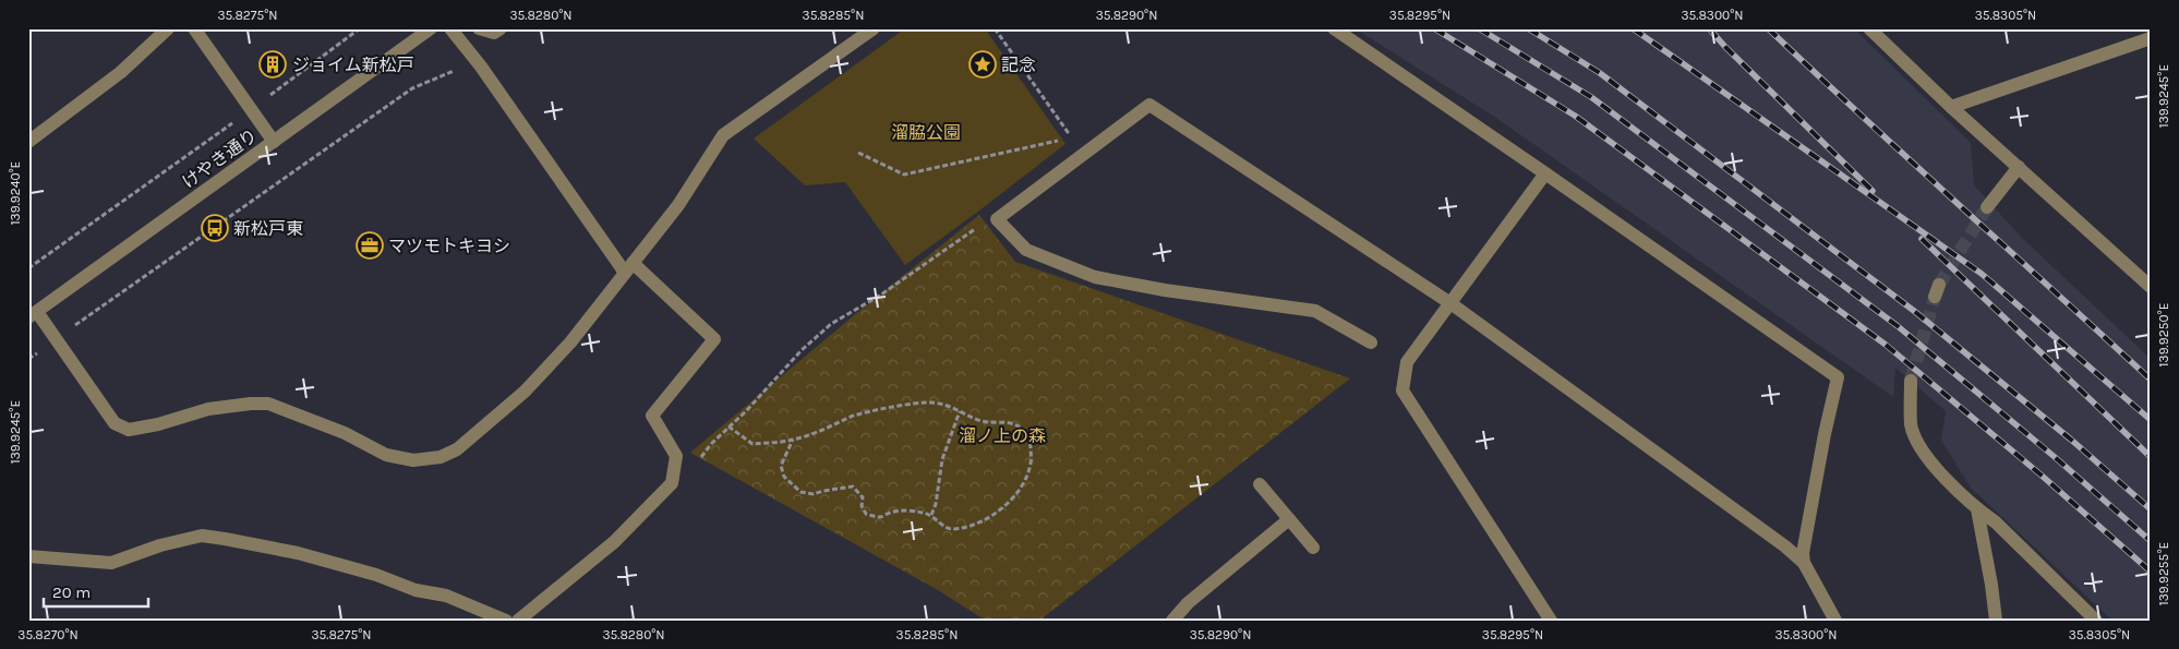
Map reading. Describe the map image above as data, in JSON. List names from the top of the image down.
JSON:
{
  "streets": {
    "street": ["けやき通り"]
  },
  "parks": ["溜脇公園", "溜ノ上の森"],
  "places": {
    "building": ["ジョイム新松戸"],
    "place": ["記念"],
    "bus stop": ["新松戸東"],
    "office": ["マツモトキヨシ"]
  },
  "scale_bar": "20 m",
  "coordinates": [
    "35.8275°N",
    "35.8280°N",
    "35.8285°N",
    "35.8290°N",
    "35.8295°N",
    "35.8300°N",
    "35.8305°N",
    "139.9245°E",
    "139.9240°E",
    "139.9250°E",
    "139.9255°E",
    "35.8270°N"
  ]
}
